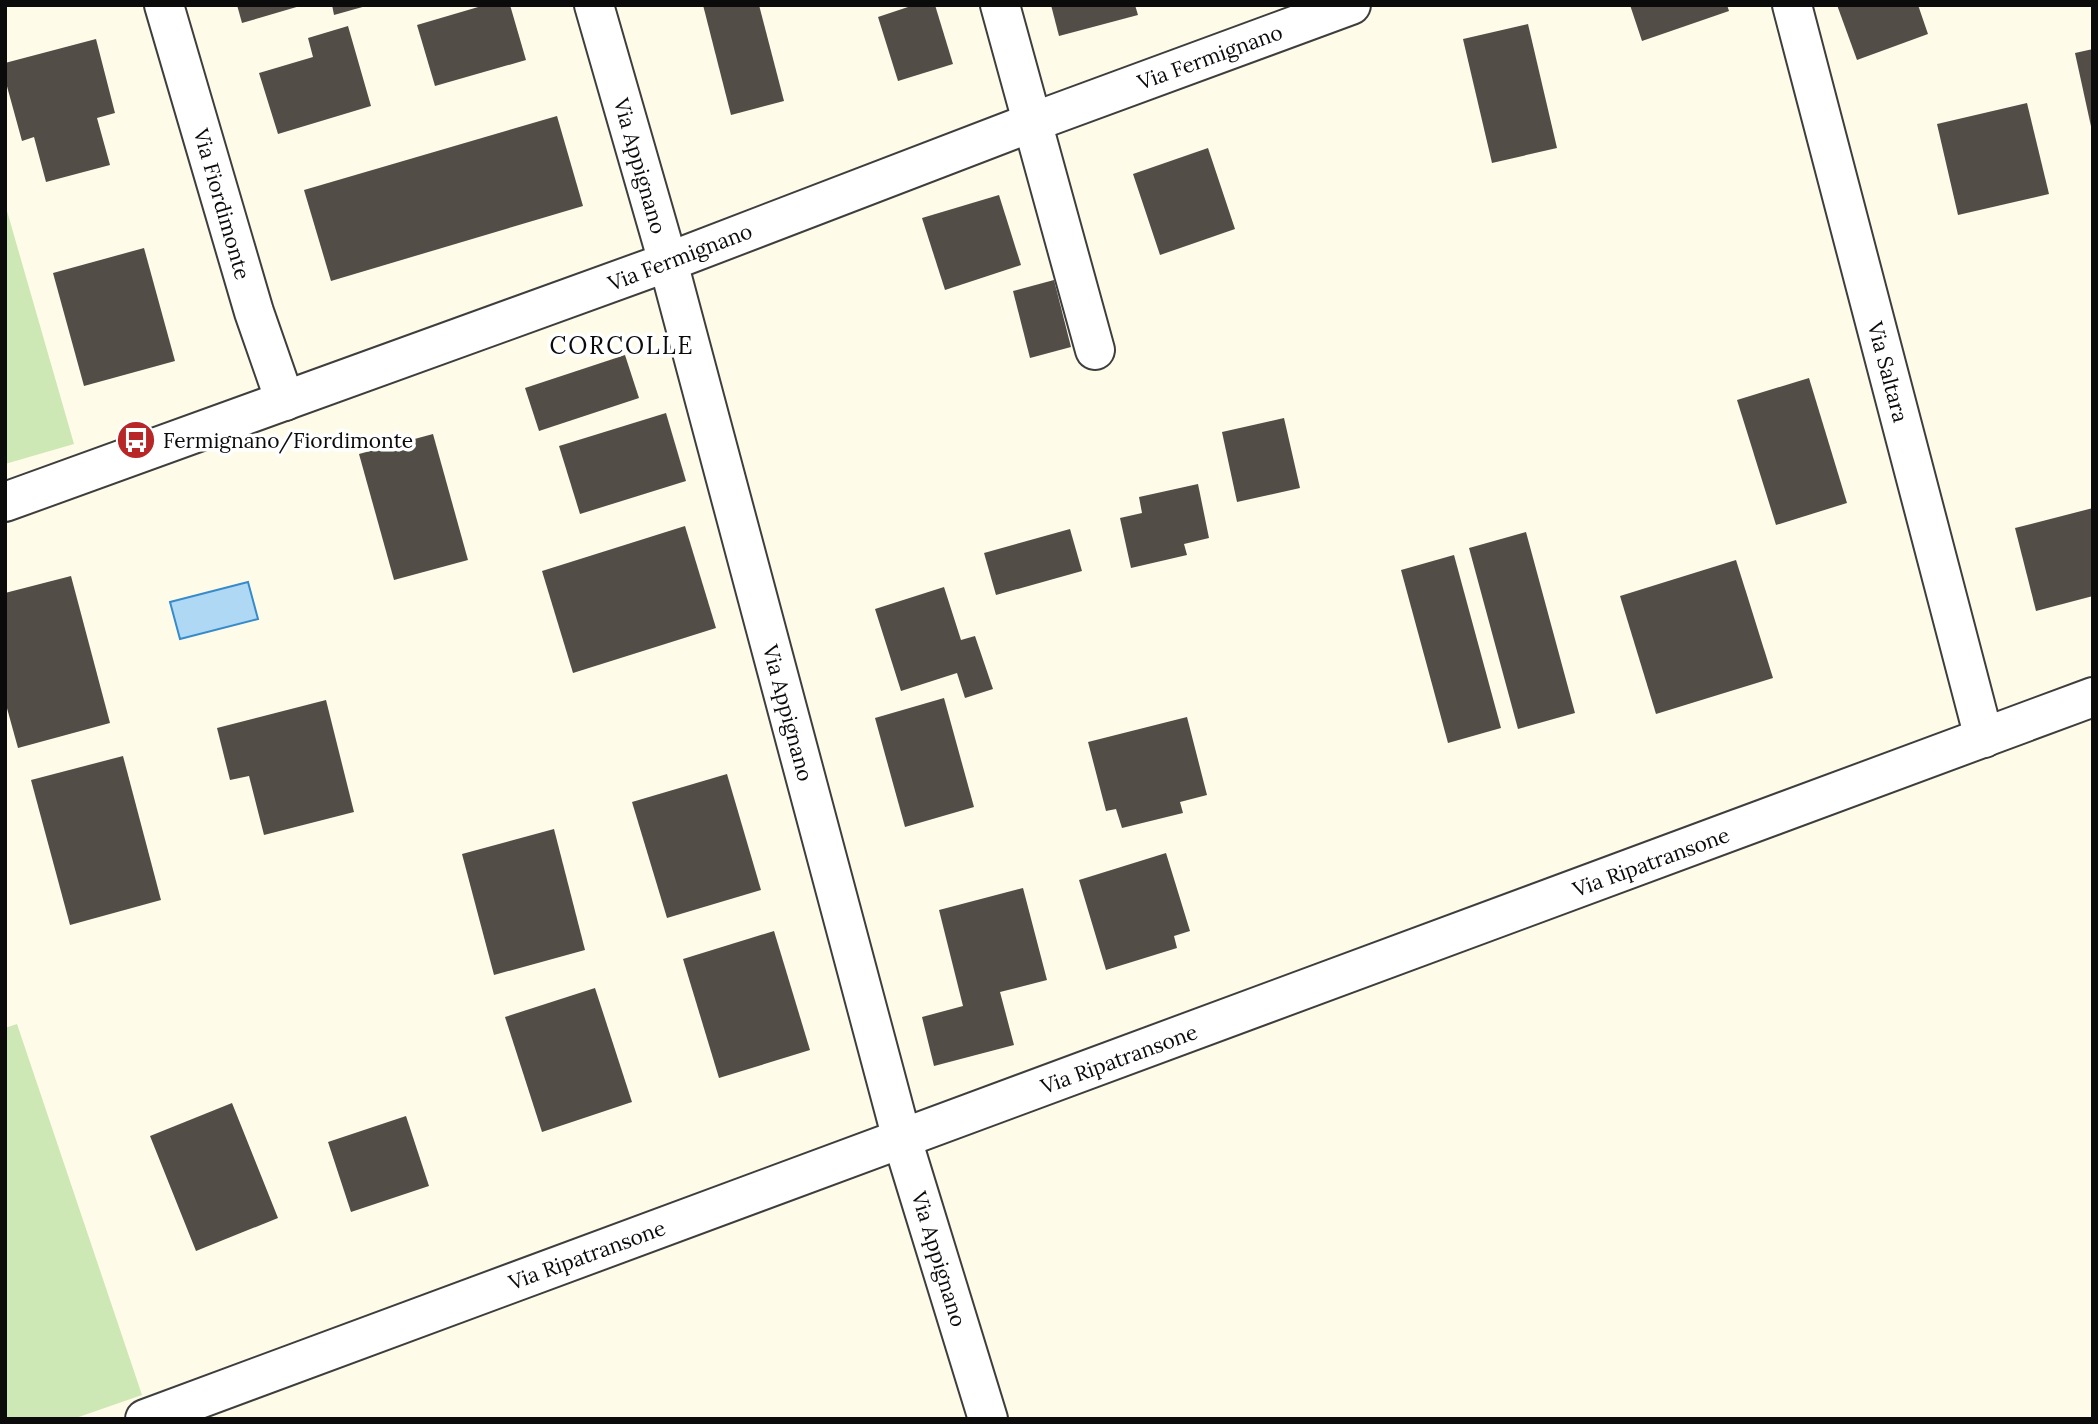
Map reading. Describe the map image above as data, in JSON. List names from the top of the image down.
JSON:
{
  "streets": {
    "street": [
      "Via Fermignano",
      "Via Appignano",
      "Via Fiordimonte",
      "Via Saltara",
      "Via Ripatransone"
    ]
  },
  "crossings": [
    ["Via Fermignano", "Via Appignano"],
    ["Via Fermignano", "Via Fiordimonte"],
    ["Via Appignano", "Via Ripatransone"],
    ["Via Saltara", "Via Ripatransone"]
  ],
  "districts": ["CORCOLLE"],
  "places": {
    "bus stop": ["Fermignano/Fiordimonte"]
  }
}
